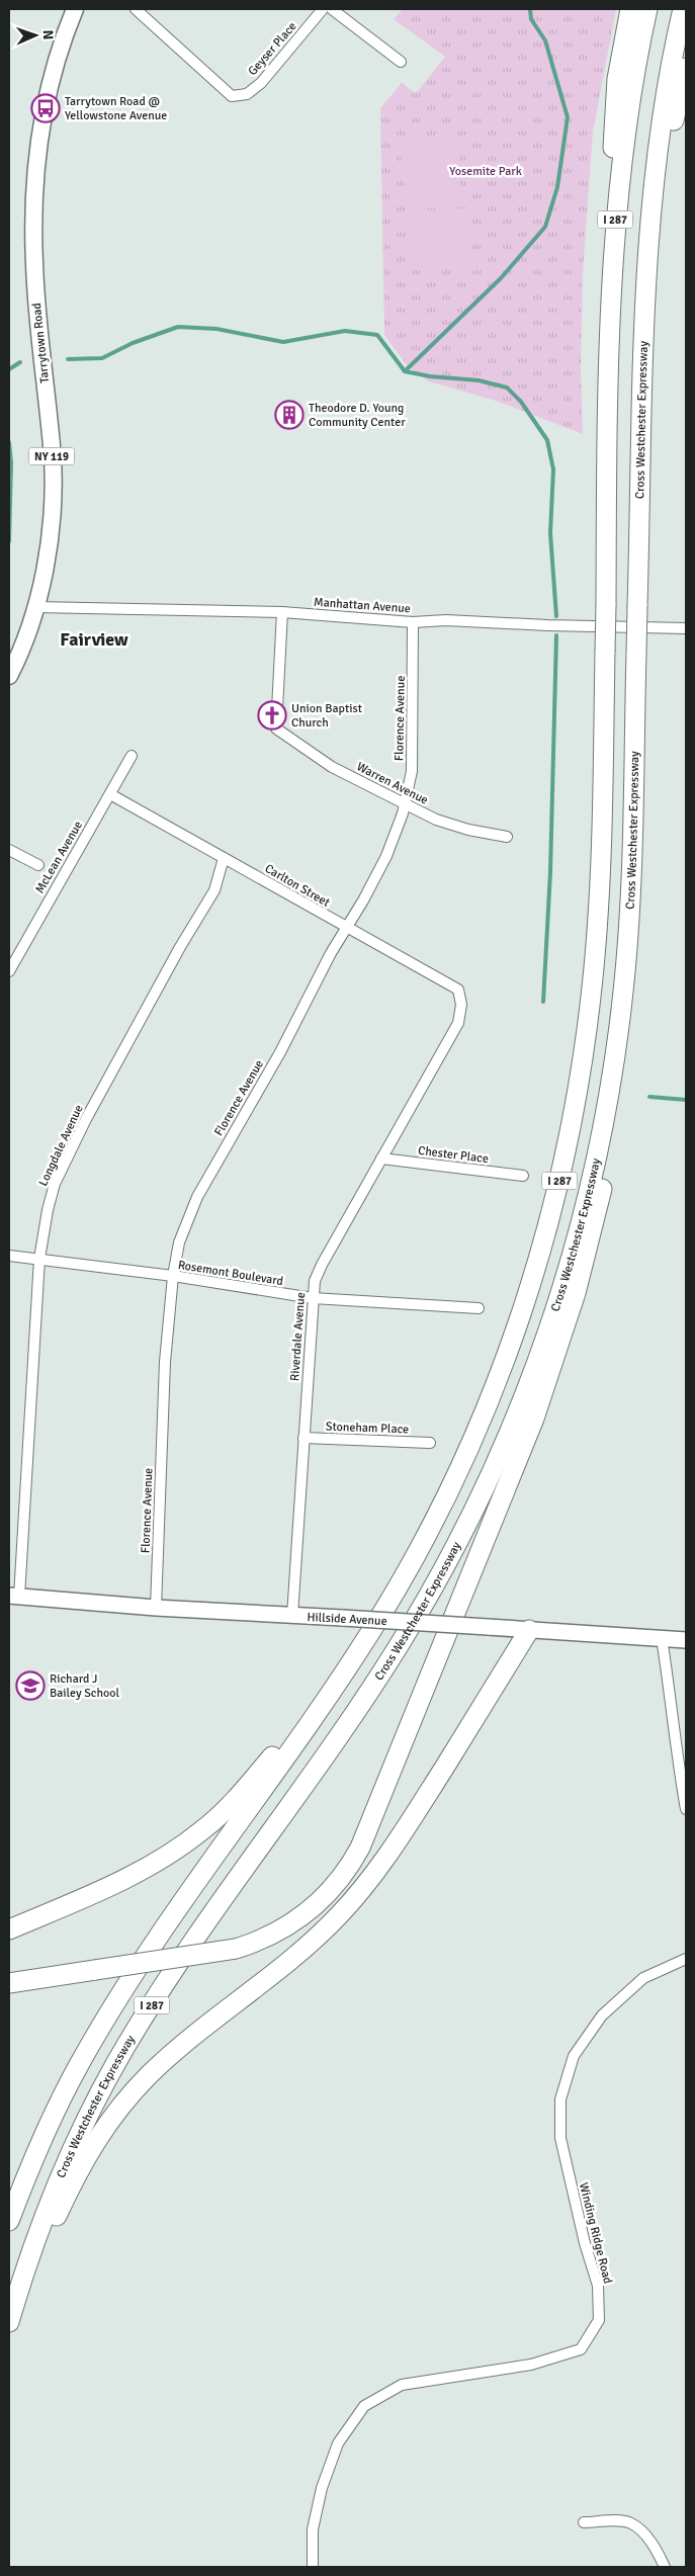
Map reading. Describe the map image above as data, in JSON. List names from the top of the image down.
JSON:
{
  "streets": {
    "highway": ["I 287", "Cross Westchester Expressway"],
    "main road": ["Tarrytown Road", "NY 119", "Hillside Avenue"],
    "street": [
      "Geyser Place",
      "Manhattan Avenue",
      "Florence Avenue",
      "Warren Avenue",
      "McLean Avenue",
      "Carlton Street",
      "Longdale Avenue",
      "Chester Place",
      "Rosemont Boulevard",
      "Riverdale Avenue",
      "Stoneham Place",
      "Winding Ridge Road"
    ]
  },
  "crossings": [
    ["Tarrytown Road", "Manhattan Avenue"],
    ["Manhattan Avenue", "Florence Avenue"],
    ["Manhattan Avenue", "Warren Avenue"],
    ["Florence Avenue", "Warren Avenue"],
    ["Florence Avenue", "Carlton Street"],
    ["Florence Avenue", "Rosemont Boulevard"],
    ["Florence Avenue", "Hillside Avenue"],
    ["McLean Avenue", "Carlton Street"],
    ["Carlton Street", "Longdale Avenue"],
    ["Carlton Street", "Riverdale Avenue"],
    ["Longdale Avenue", "Rosemont Boulevard"],
    ["Longdale Avenue", "Hillside Avenue"],
    ["Chester Place", "Riverdale Avenue"],
    ["Rosemont Boulevard", "Riverdale Avenue"],
    ["Riverdale Avenue", "Stoneham Place"],
    ["Riverdale Avenue", "Hillside Avenue"]
  ],
  "districts": ["Fairview"],
  "parks": ["Yosemite Park"],
  "places": {
    "bus stop": ["Tarrytown Road @ Yellowstone Avenue"],
    "building": ["Theodore D. Young Community Center"],
    "church": ["Union Baptist Church"],
    "school or university": ["Richard J Bailey School"]
  },
  "north": "right"
}
